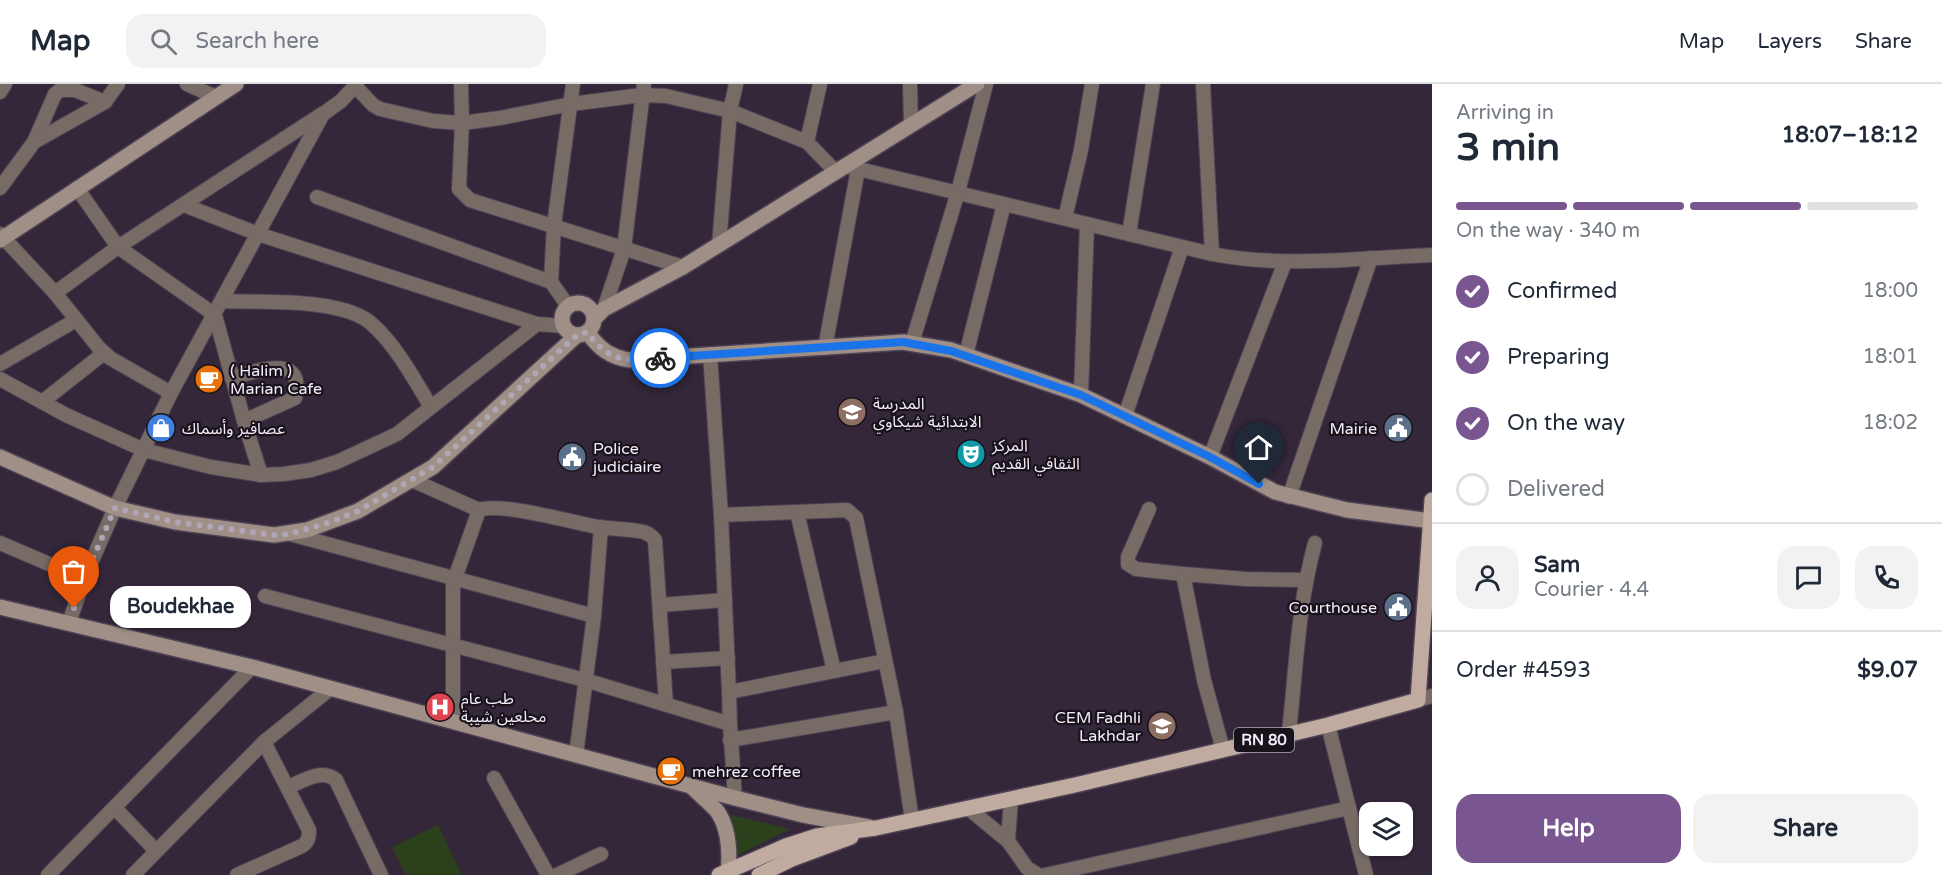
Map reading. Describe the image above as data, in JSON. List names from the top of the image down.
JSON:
{
  "streets": {
    "main road": ["RN 80"]
  },
  "places": {
    "cafe": ["( Halim ) Marian Cafe", "mehrez coffee"],
    "school or university": ["المدرسة الابتدائية شيكاوي", "CEM Fadhli Lakhdar"],
    "shop": ["عصافير وأسماك"],
    "public building": ["Mairie", "Police judiciaire", "Courthouse"],
    "theatre": ["المركز الثقافي القديم"],
    "other": ["Boudekhae"],
    "hospital": ["طب عام محلعين شيبة"]
  },
  "page": {
    "header": "Map",
    "search": "Search here",
    "nav": ["Map", "Layers", "Share"],
    "heading": ["3 min", "Arriving in", "18:07–18:12"],
    "panel": [
      "Sam",
      "Courier · 4.4",
      "Order #4593",
      "$9.07"
    ],
    "bar": "On the way · 340 m",
    "list": [
      ["Confirmed", "18:00"],
      ["Preparing", "18:01"],
      ["On the way", "18:02"],
      "Delivered"
    ],
    "bubble": "Boudekhae",
    "buttons": ["Help", "Share"]
  }
}
